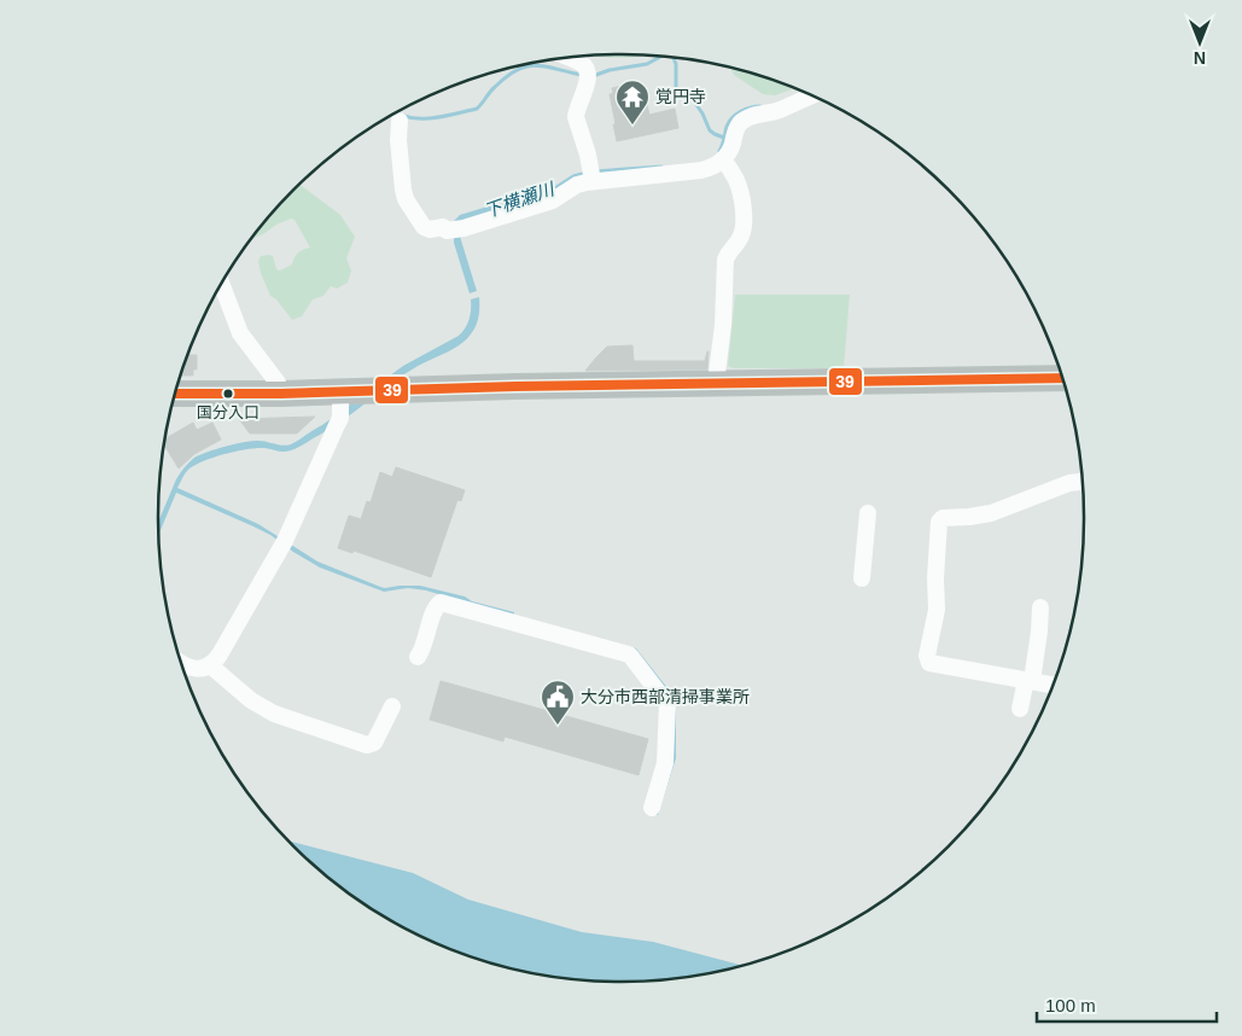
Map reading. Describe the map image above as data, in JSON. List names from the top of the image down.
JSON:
{
  "water": ["下横瀬川"],
  "places": {
    "temple": ["覚円寺"],
    "other": ["国分入口"],
    "public building": ["大分市西部清掃事業所"]
  },
  "lines": ["transit line 39"],
  "scale_bar": "100 m",
  "north": "bottom"
}
